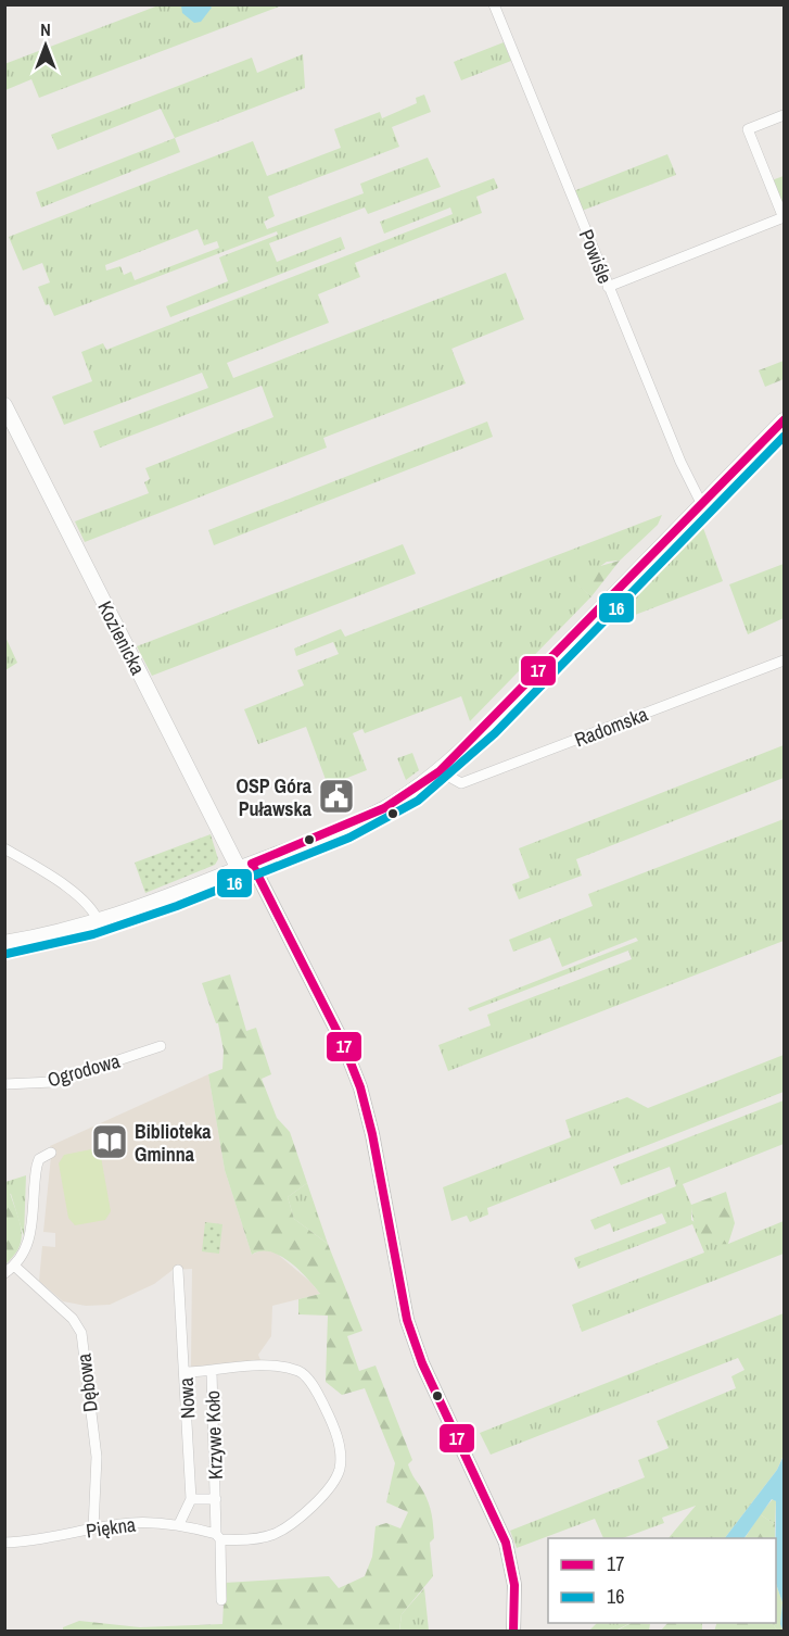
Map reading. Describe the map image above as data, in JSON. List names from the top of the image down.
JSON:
{
  "streets": {
    "main road": ["Kozienicka"],
    "street": [
      "Powiśle",
      "Radomska",
      "Ogrodowa",
      "Dębowa",
      "Nowa",
      "Krzywe Koło",
      "Piękna"
    ]
  },
  "crossings": [
    ["Dębowa", "Piękna"],
    ["Nowa", "Krzywe Koło"],
    ["Nowa", "Piękna"],
    ["Krzywe Koło", "Piękna"]
  ],
  "places": {
    "public building": ["OSP Góra Puławska"],
    "library": ["Biblioteka Gminna"]
  },
  "lines": ["transit line 17", "transit line 16"],
  "legend": ["17", "16"],
  "north": "top"
}
